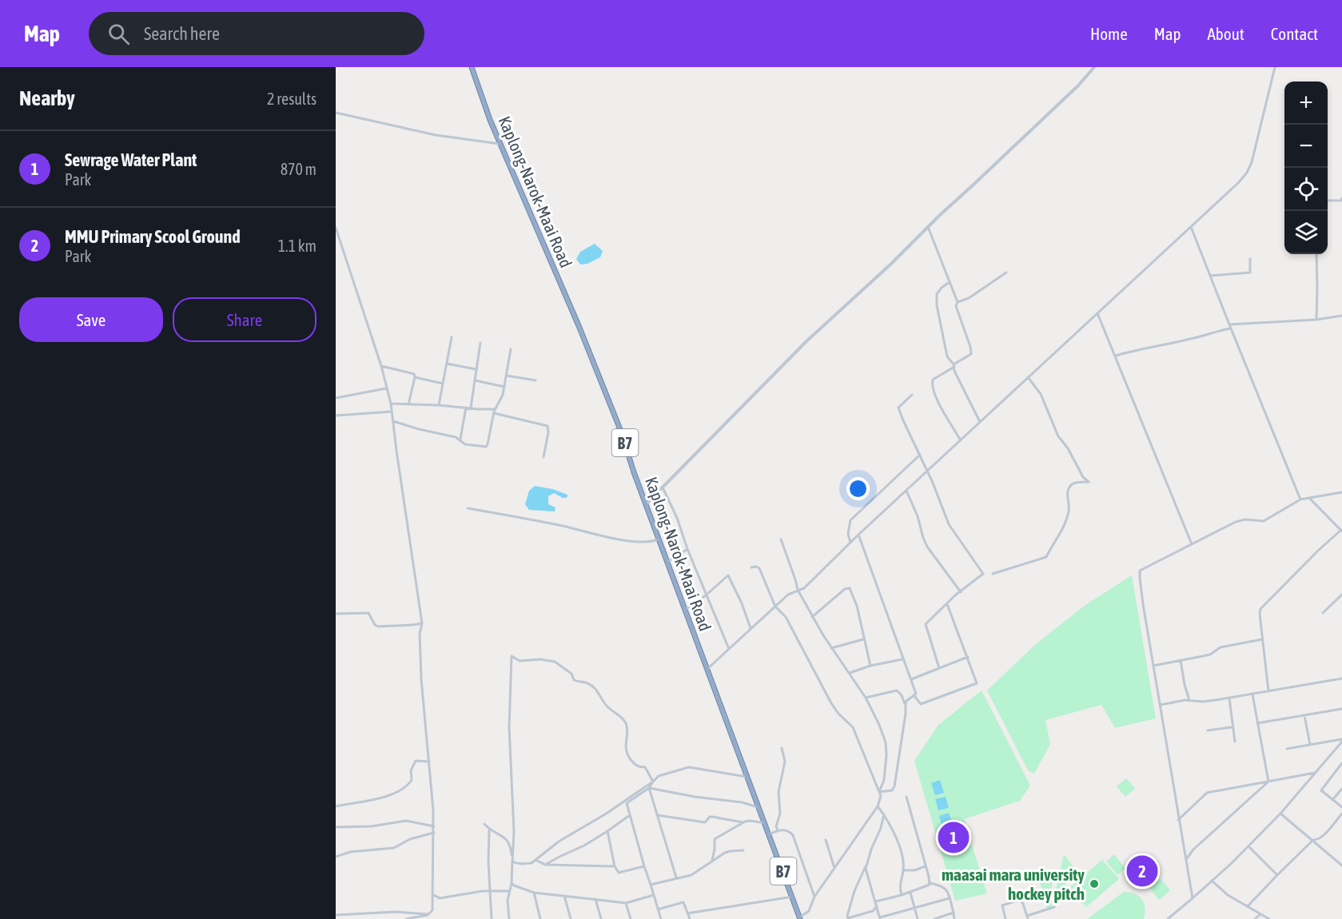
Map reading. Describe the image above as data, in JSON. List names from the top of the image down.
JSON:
{
  "streets": {
    "highway": ["Kaplong-Narok-Maai Road", "B7"]
  },
  "places": ["maasai mara university hockey pitch"],
  "page": {
    "header": "Map",
    "search": "Search here",
    "nav": [
      "Home",
      "Map",
      "About",
      "Contact"
    ],
    "heading": ["Nearby", "2 results"],
    "map_buttons": ["+", "−"],
    "list": [
      {
        "mark": "1",
        "name": "Sewrage Water Plant",
        "note": "Park",
        "value": "870 m"
      },
      {
        "mark": "2",
        "name": "MMU Primary Scool Ground",
        "note": "Park",
        "value": "1.1 km"
      }
    ],
    "buttons": ["Save", "Share"],
    "pins": ["1", "2"]
  }
}
